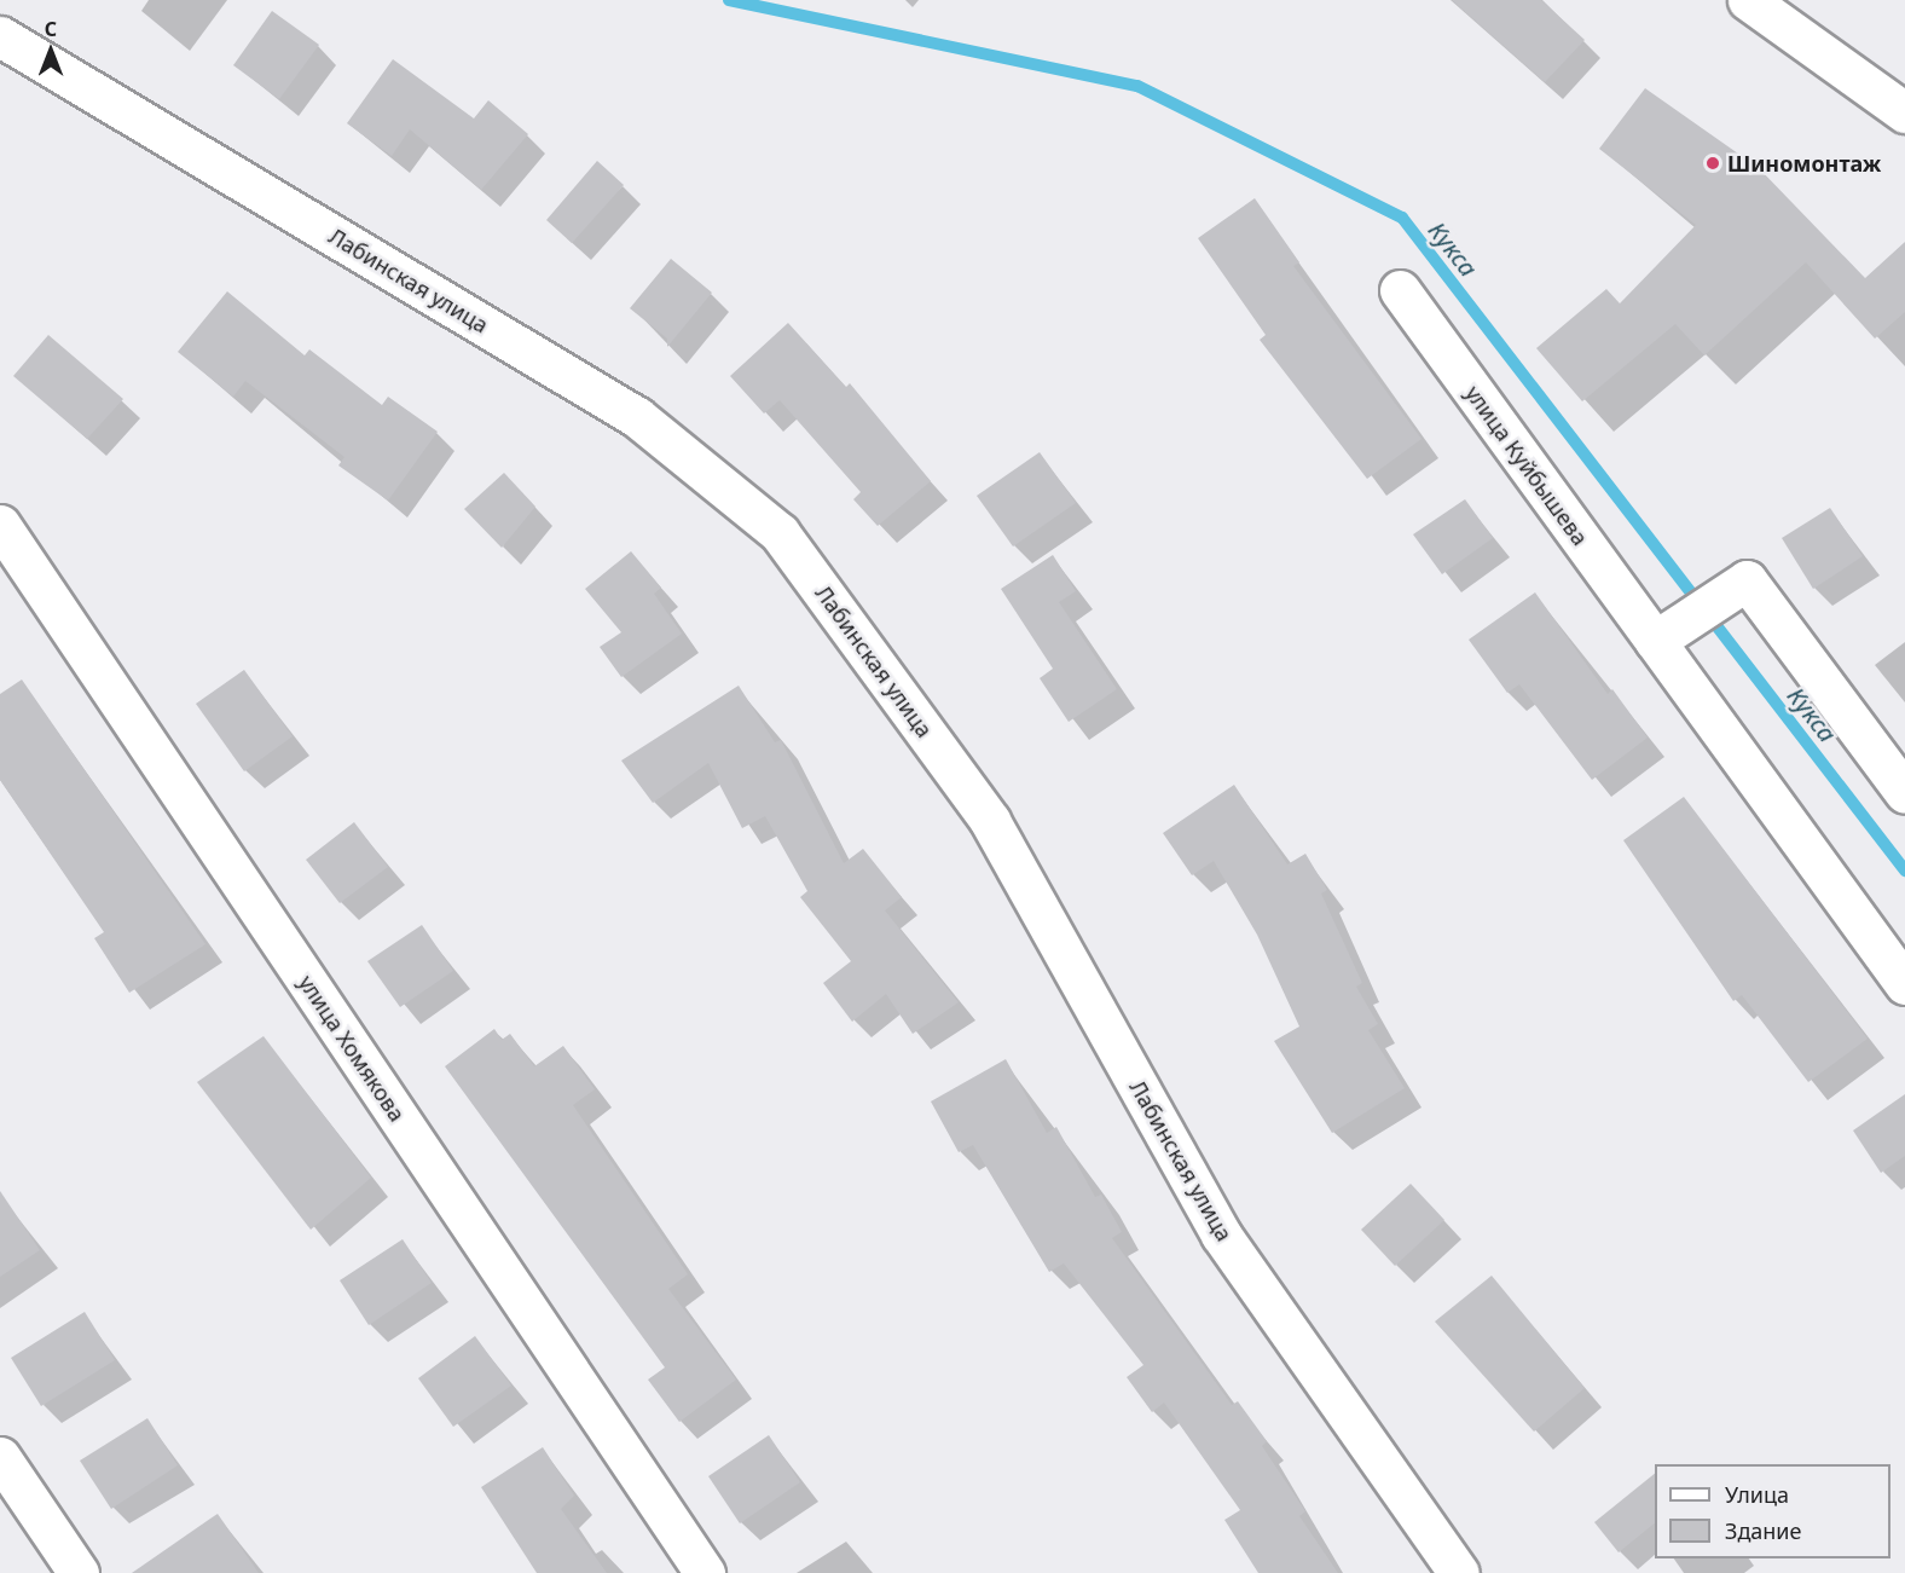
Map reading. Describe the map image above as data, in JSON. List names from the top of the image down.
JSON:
{
  "streets": {
    "street": ["Лабинская улица", "улица Куйбышева", "улица Хомякова"]
  },
  "water": ["Кукса"],
  "places": ["Шиномонтаж"],
  "legend": ["Улица", "Здание"],
  "north": "top"
}
